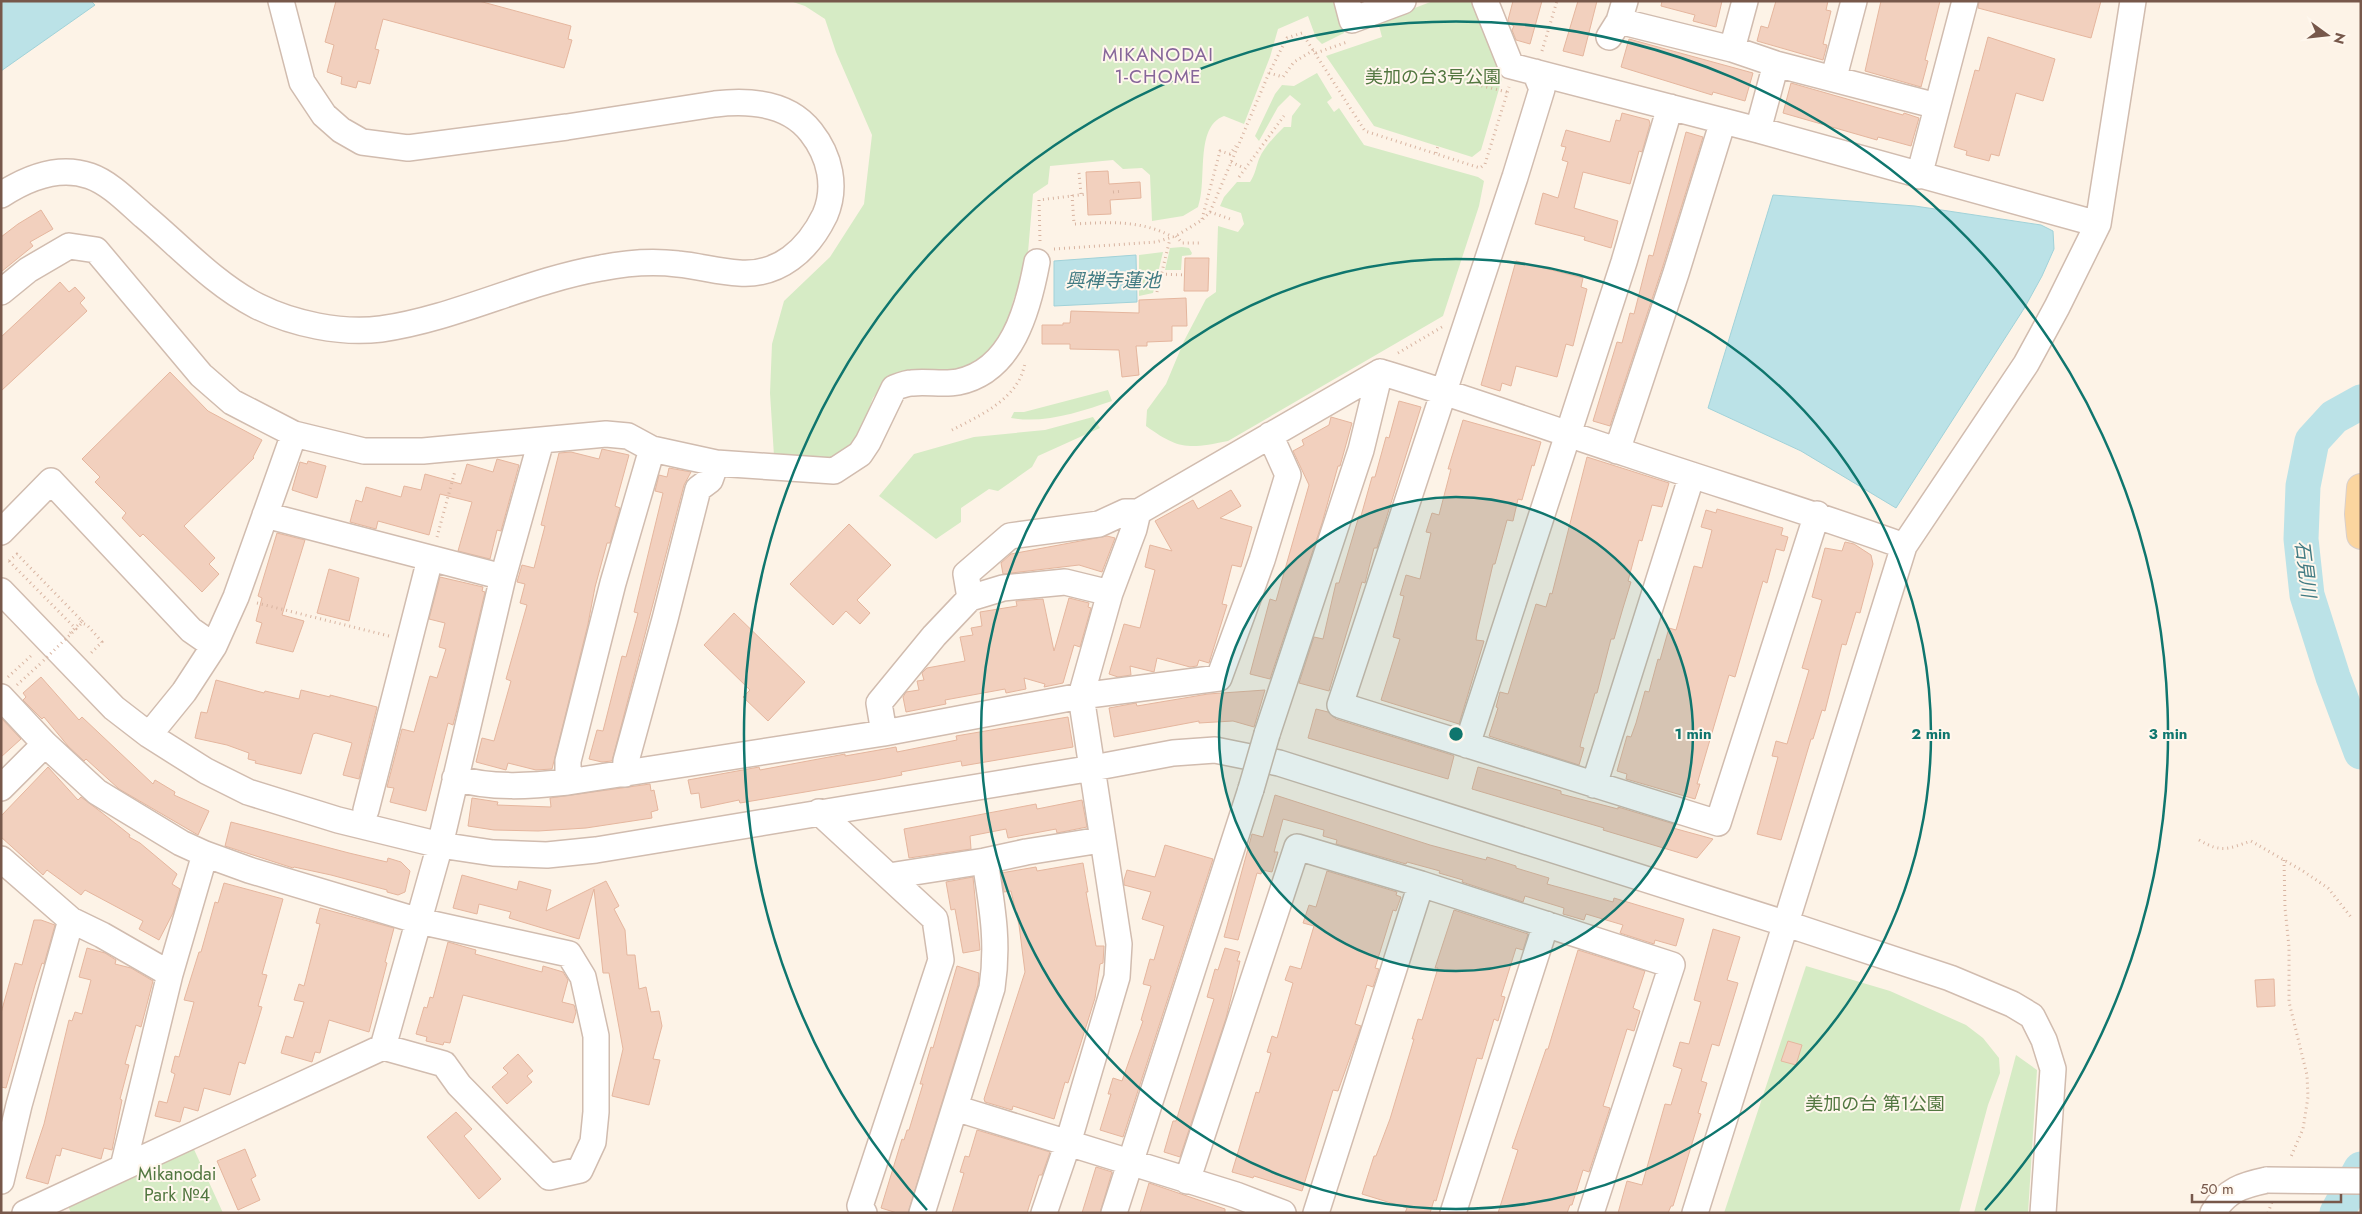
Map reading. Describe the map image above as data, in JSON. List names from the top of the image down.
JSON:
{
  "districts": ["MIKANODAI 1-CHOME"],
  "water": ["興禅寺蓮池", "石見川"],
  "parks": ["美加の台3号公園", "美加の台 第1公園", "Mikanodai Park №4"],
  "scale_bar": "50 m",
  "north": "right",
  "rings": ["1 min", "2 min", "3 min"]
}
